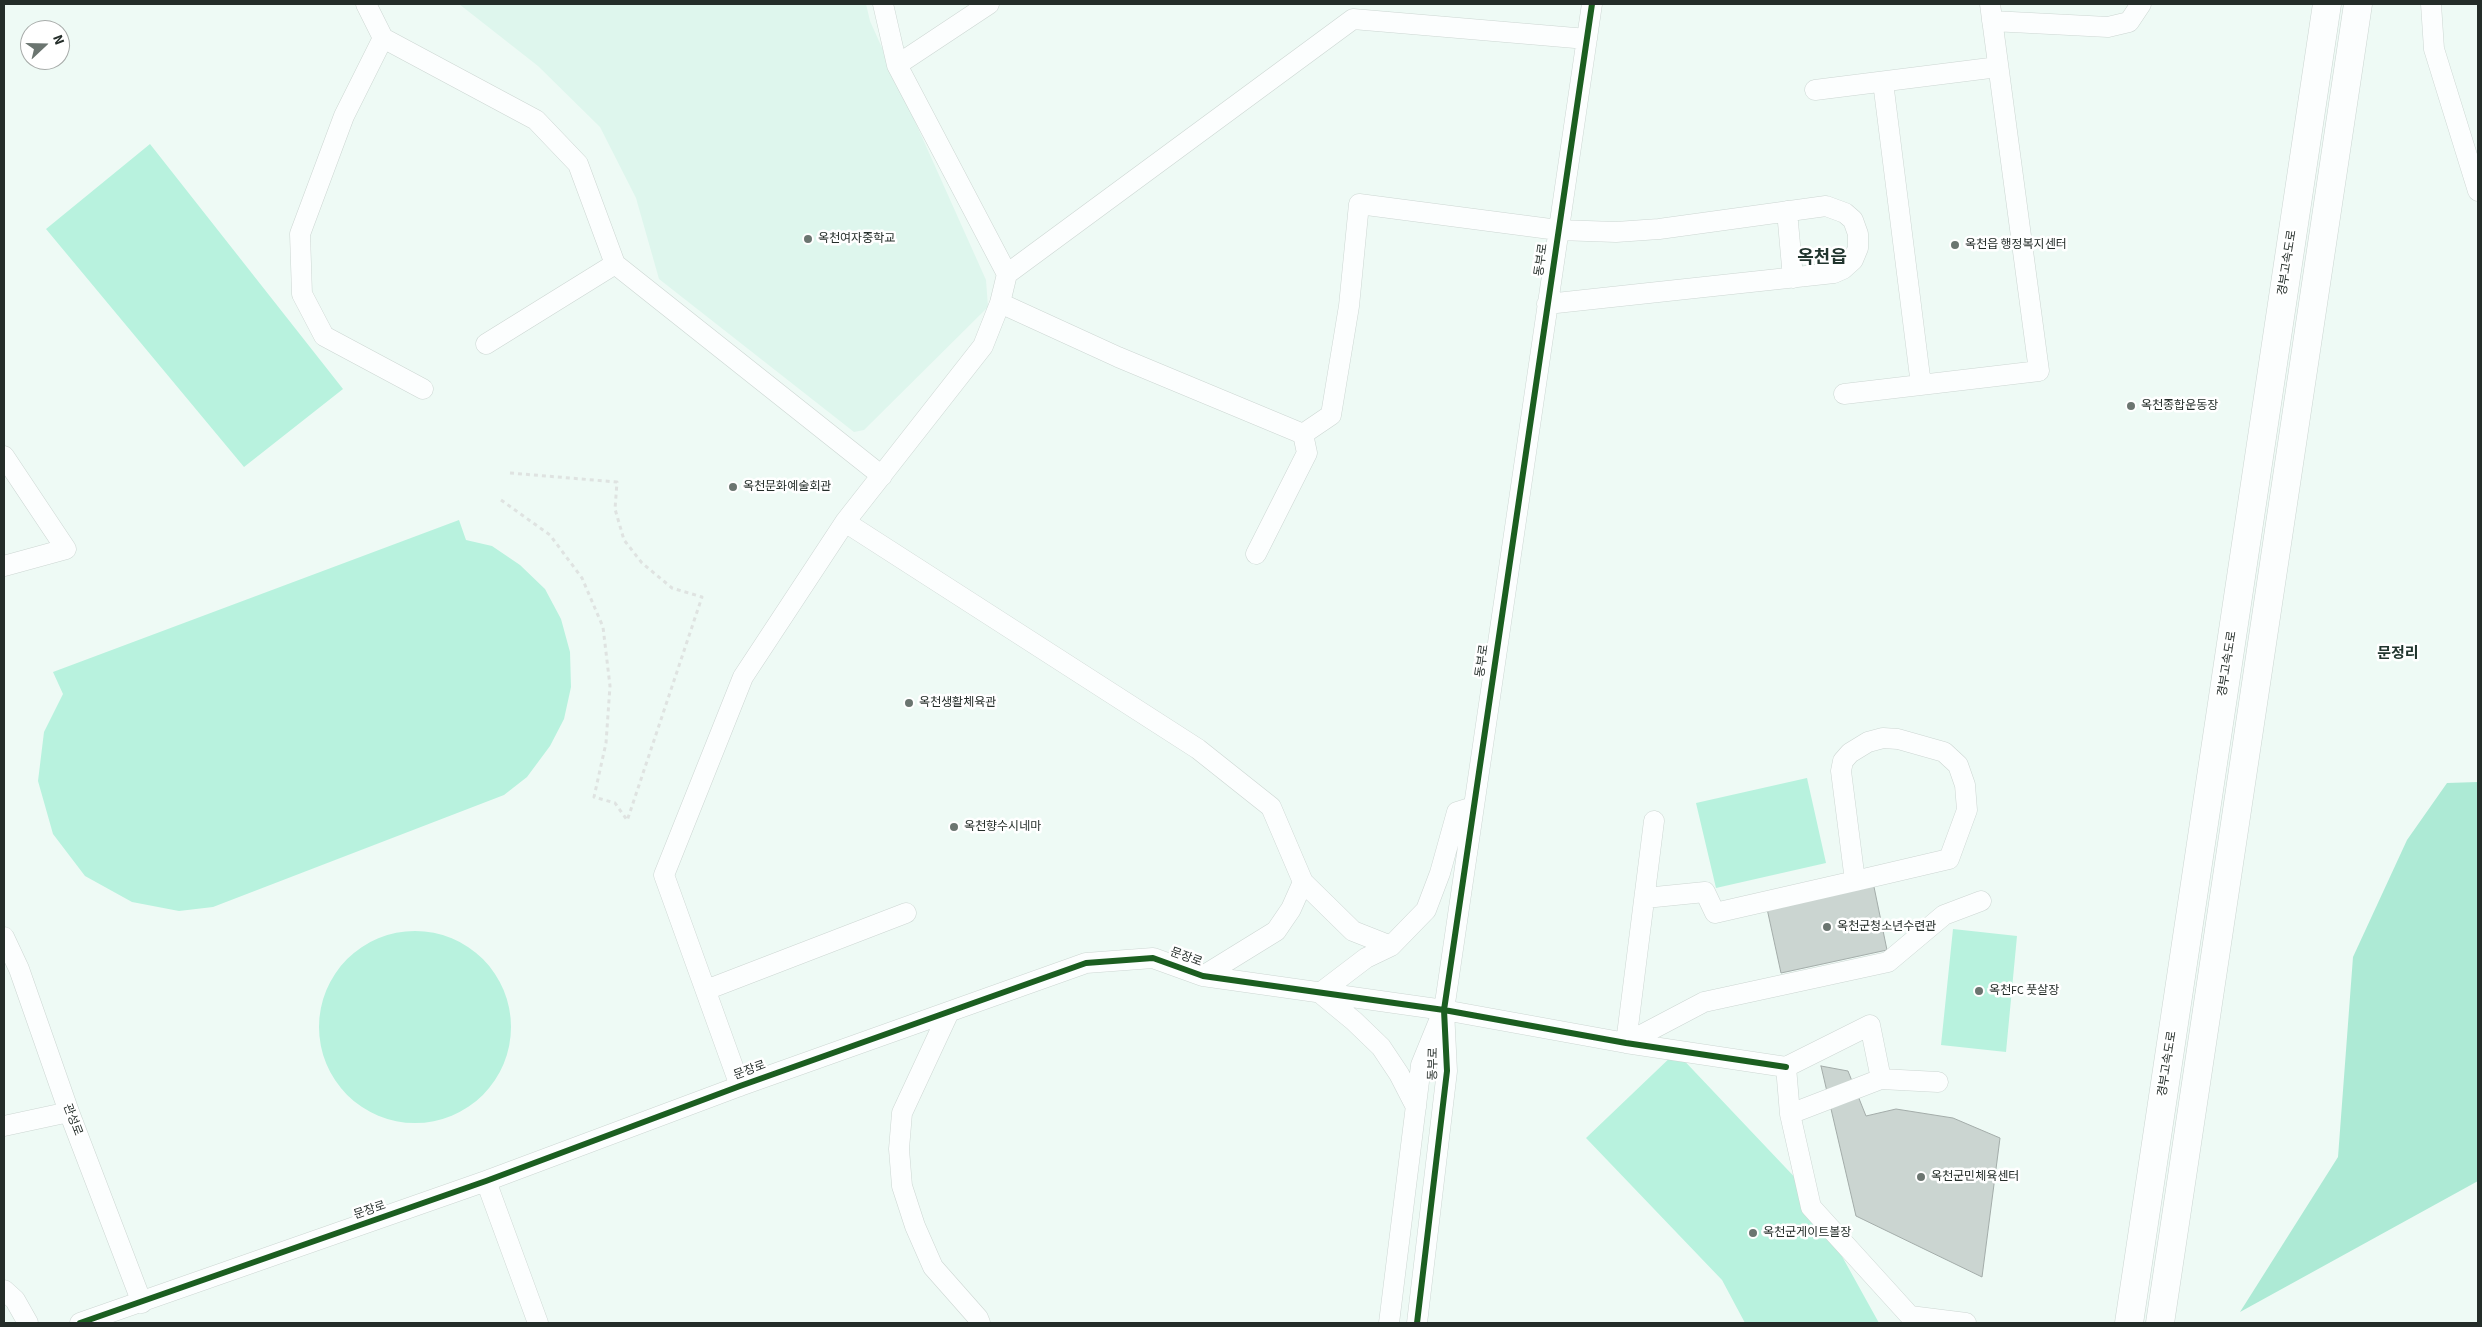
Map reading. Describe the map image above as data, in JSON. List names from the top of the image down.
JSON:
{
  "streets": {
    "highway": ["경부고속도로"],
    "street": ["동부로", "문장로", "관성로"]
  },
  "crossings": [
    ["동부로", "문장로"],
    ["문장로", "관성로"]
  ],
  "districts": ["옥천읍", "문정리"],
  "places": [
    "옥천여자중학교",
    "옥천읍 행정복지센터",
    "옥천종합운동장",
    "옥천문화예술회관",
    "옥천생활체육관",
    "옥천향수시네마",
    "옥천군청소년수련관",
    "옥천FC 풋살장",
    "옥천군민체육센터",
    "옥천군게이트볼장"
  ],
  "north": "right"
}
